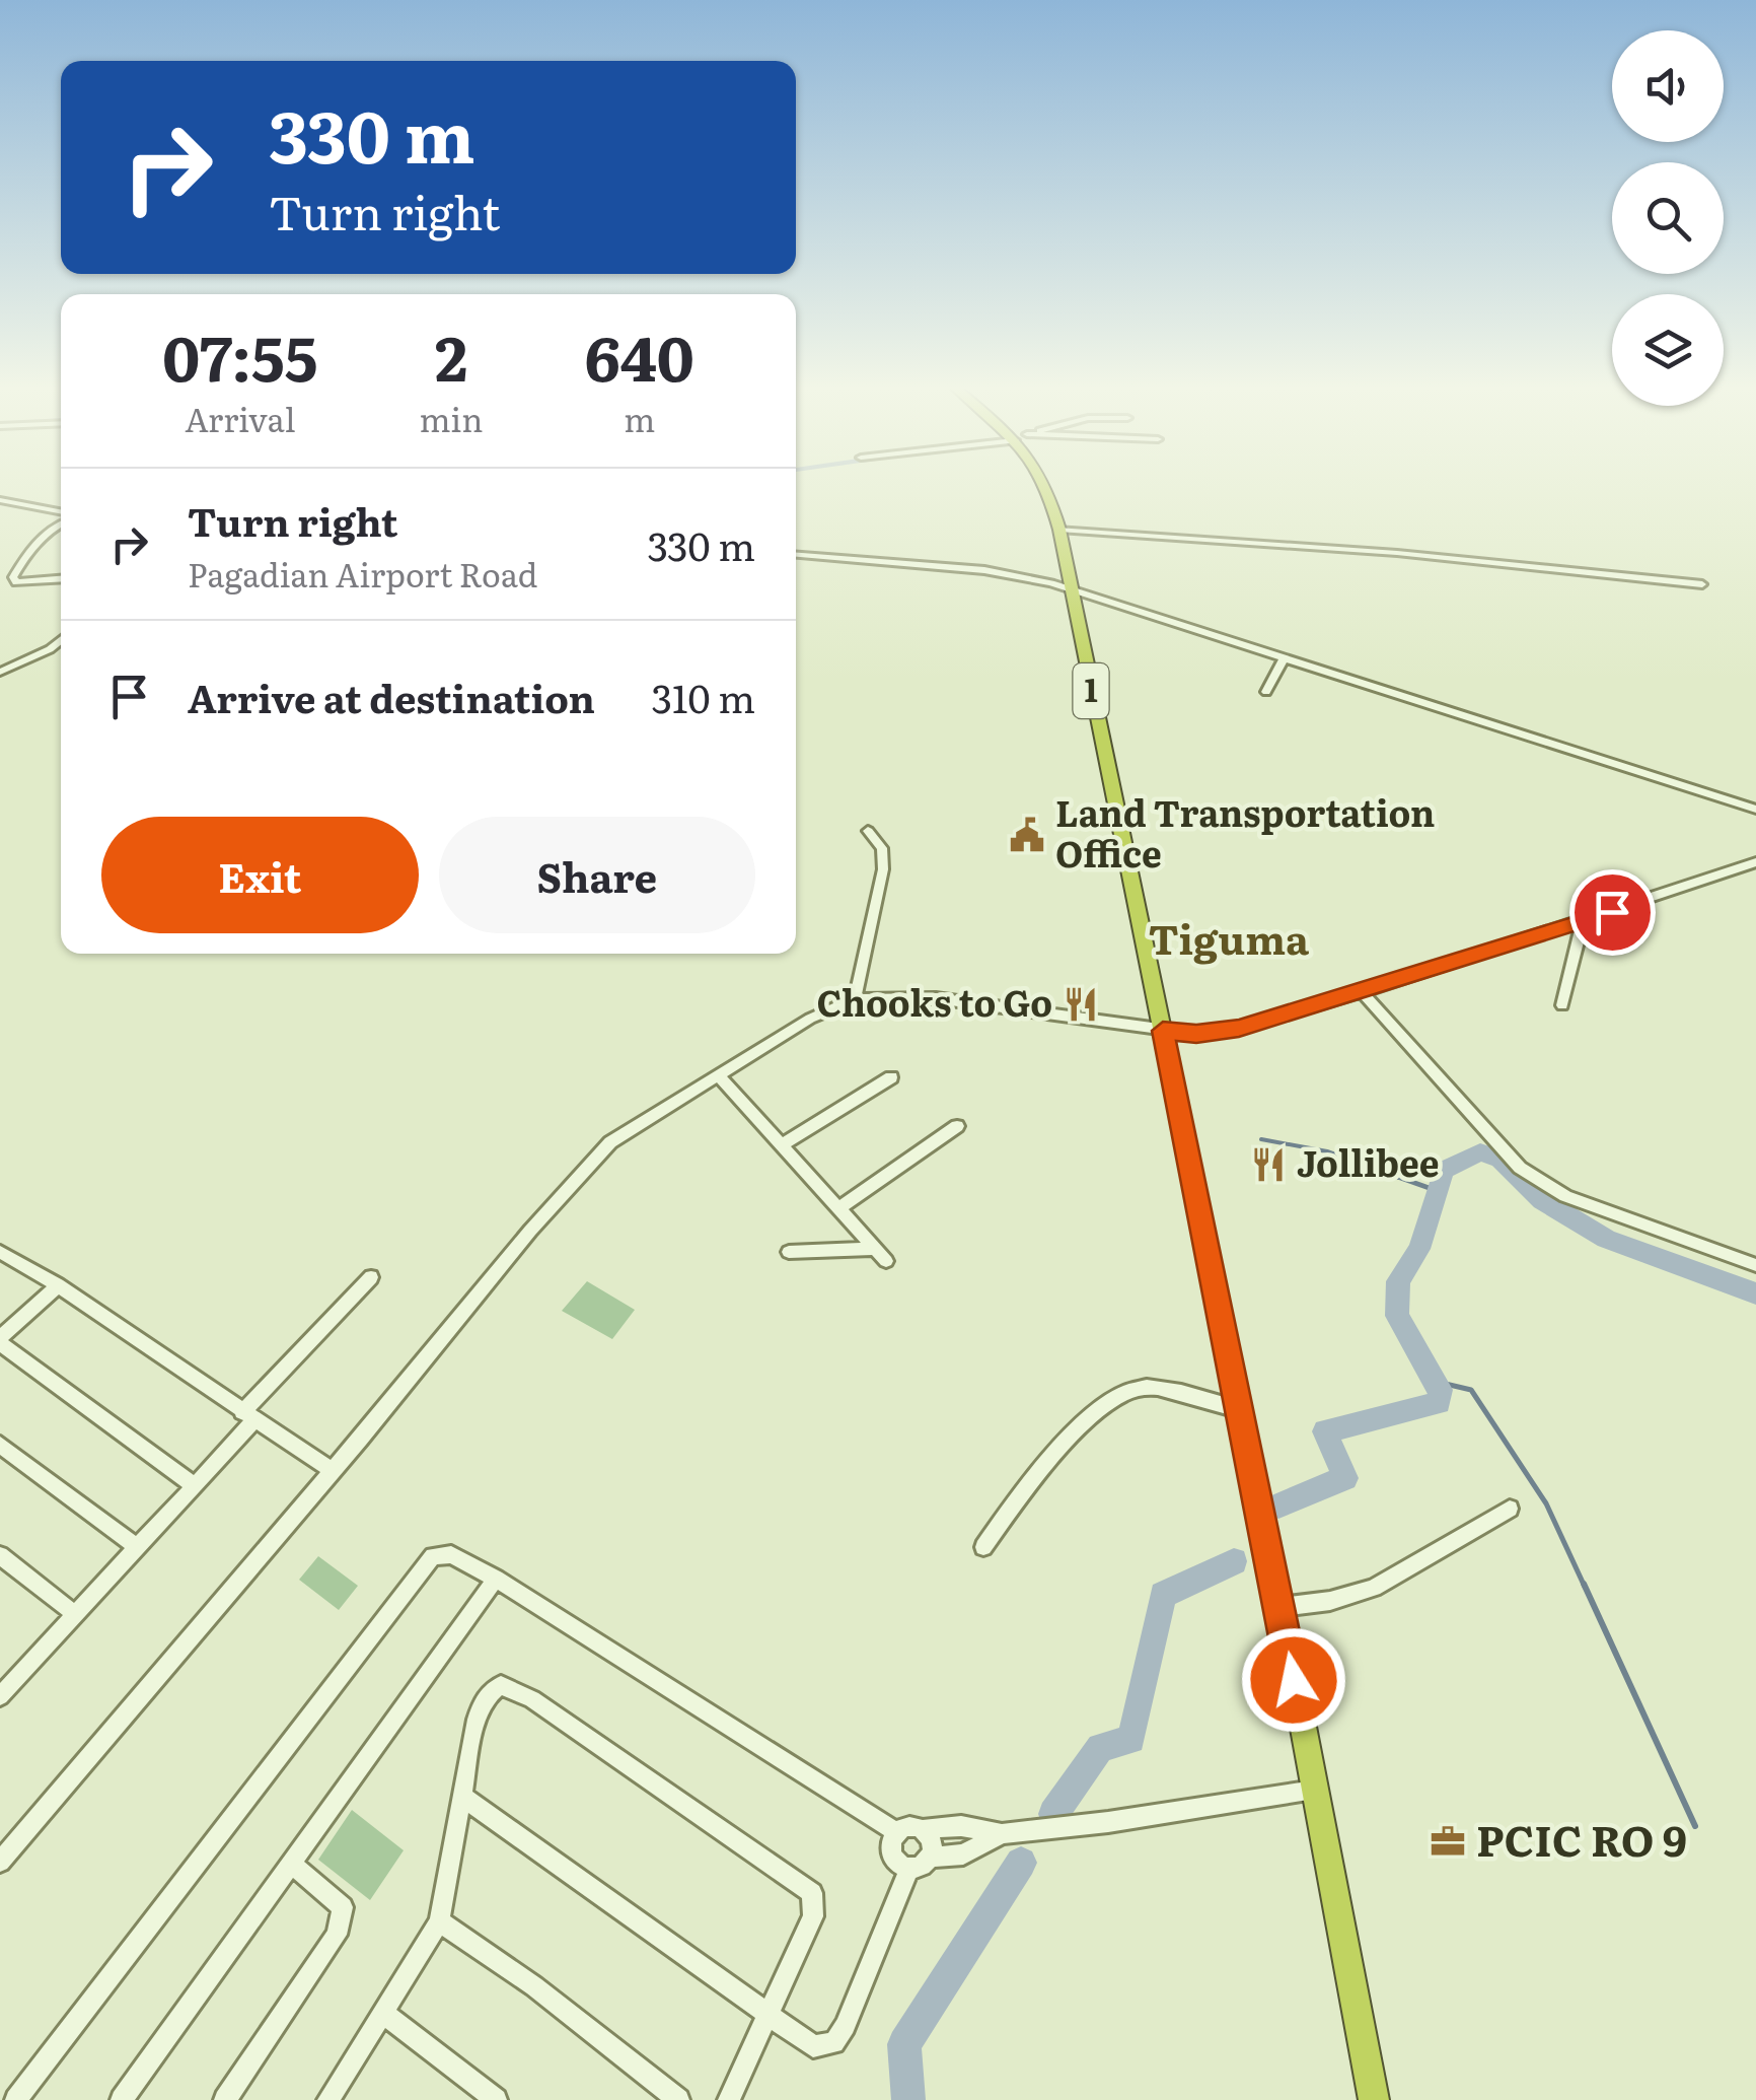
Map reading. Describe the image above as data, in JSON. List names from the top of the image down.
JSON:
{
  "streets": {
    "highway": ["1"]
  },
  "districts": ["Tiguma"],
  "places": {
    "public building": ["Land Transportation Office"],
    "restaurant": ["Chooks to Go", "Jollibee"],
    "office": ["PCIC RO 9"]
  },
  "page": {
    "turn": ["330 m", "Turn right"],
    "eta": [
      "07:55",
      "Arrival",
      "2",
      "min",
      "640",
      "m"
    ],
    "list": [
      {
        "name": "Turn right",
        "note": "Pagadian Airport Road",
        "value": "330 m"
      },
      {
        "name": "Arrive at destination",
        "value": "310 m"
      }
    ],
    "buttons": ["Exit", "Share"]
  }
}
